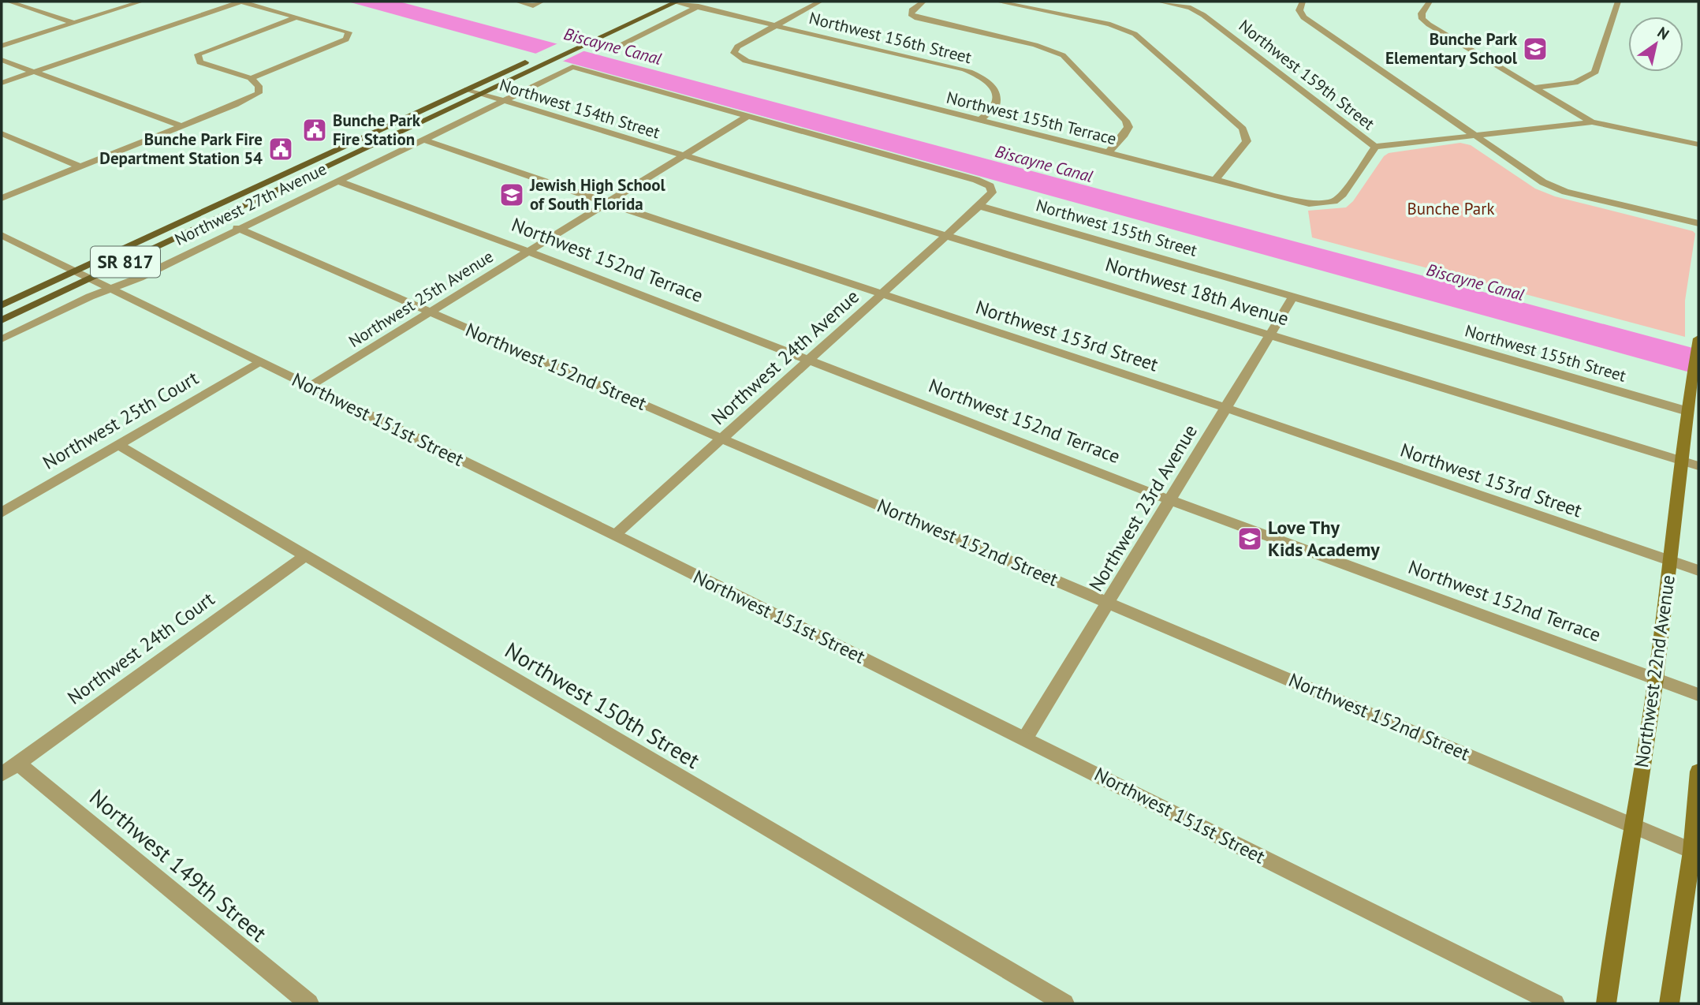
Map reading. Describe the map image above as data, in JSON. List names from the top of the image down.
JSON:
{
  "streets": {
    "main road": ["Northwest 27th Avenue", "SR 817", "Northwest 22nd Avenue"],
    "street": [
      "Northwest 156th Street",
      "Northwest 159th Street",
      "Northwest 154th Street",
      "Northwest 155th Terrace",
      "Northwest 155th Street",
      "Northwest 152nd Terrace",
      "Northwest 18th Avenue",
      "Northwest 25th Avenue",
      "Northwest 153rd Street",
      "Northwest 24th Avenue",
      "Northwest 152nd Street",
      "Northwest 151st Street",
      "Northwest 25th Court",
      "Northwest 23rd Avenue",
      "Northwest 24th Court",
      "Northwest 150th Street",
      "Northwest 149th Street"
    ]
  },
  "crossings": [
    ["Northwest 156th Street", "Northwest 155th Terrace"],
    ["Northwest 156th Street", "Northwest 27th Avenue"],
    ["Northwest 159th Street", "Northwest 155th Terrace"],
    ["Northwest 154th Street", "Northwest 27th Avenue"],
    ["Northwest 154th Street", "Northwest 18th Avenue"],
    ["Northwest 154th Street", "Northwest 25th Avenue"],
    ["Northwest 27th Avenue", "Northwest 152nd Terrace"],
    ["Northwest 27th Avenue", "Northwest 25th Avenue"],
    ["Northwest 27th Avenue", "Northwest 153rd Street"],
    ["Northwest 27th Avenue", "Northwest 152nd Street"],
    ["Northwest 27th Avenue", "Northwest 151st Street"],
    ["Northwest 155th Street", "Northwest 24th Avenue"],
    ["Northwest 155th Street", "Northwest 23rd Avenue"],
    ["Northwest 155th Street", "Northwest 22nd Avenue"],
    ["Northwest 152nd Terrace", "Northwest 25th Avenue"],
    ["Northwest 152nd Terrace", "Northwest 24th Avenue"],
    ["Northwest 152nd Terrace", "Northwest 23rd Avenue"],
    ["Northwest 152nd Terrace", "Northwest 22nd Avenue"],
    ["Northwest 18th Avenue", "Northwest 25th Avenue"],
    ["Northwest 18th Avenue", "Northwest 24th Avenue"],
    ["Northwest 18th Avenue", "Northwest 23rd Avenue"],
    ["Northwest 18th Avenue", "Northwest 22nd Avenue"],
    ["Northwest 25th Avenue", "Northwest 153rd Street"],
    ["Northwest 25th Avenue", "Northwest 152nd Street"],
    ["Northwest 25th Avenue", "Northwest 151st Street"],
    ["Northwest 153rd Street", "Northwest 24th Avenue"],
    ["Northwest 153rd Street", "Northwest 23rd Avenue"],
    ["Northwest 153rd Street", "Northwest 22nd Avenue"],
    ["Northwest 24th Avenue", "Northwest 152nd Street"],
    ["Northwest 24th Avenue", "Northwest 151st Street"],
    ["Northwest 152nd Street", "Northwest 23rd Avenue"],
    ["Northwest 152nd Street", "Northwest 22nd Avenue"],
    ["Northwest 151st Street", "Northwest 25th Court"],
    ["Northwest 151st Street", "Northwest 23rd Avenue"],
    ["Northwest 25th Court", "Northwest 150th Street"],
    ["Northwest 24th Court", "Northwest 150th Street"],
    ["Northwest 24th Court", "Northwest 149th Street"]
  ],
  "water": ["Biscayne Canal"],
  "parks": ["Bunche Park"],
  "places": {
    "school or university": ["Bunche Park Elementary School", "Jewish High School of South Florida", "Love Thy Kids Academy"],
    "public building": ["Bunche Park Fire Station", "Bunche Park Fire Department Station 54"]
  },
  "north": "top right"
}
